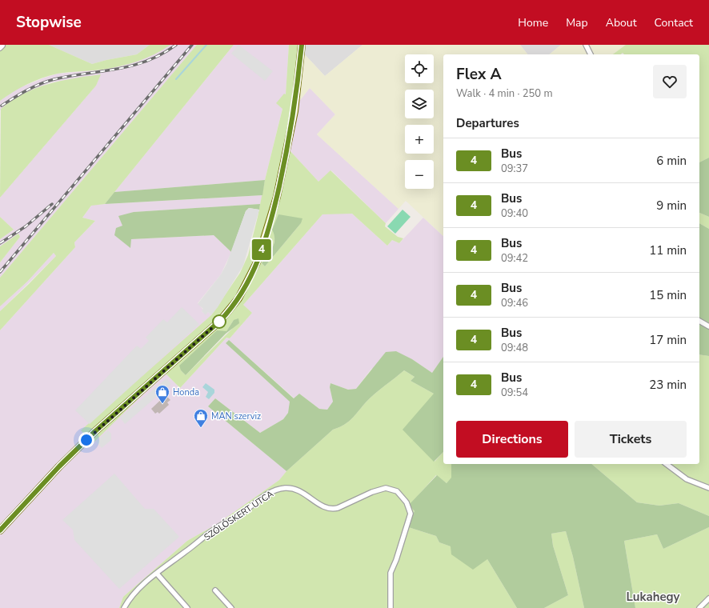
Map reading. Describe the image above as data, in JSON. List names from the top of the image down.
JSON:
{
  "streets": {
    "street": ["SZŐLŐSKERT UTCA"]
  },
  "districts": ["Lukahegy"],
  "places": {
    "shop": ["Honda", "MAN szerviz"]
  },
  "lines": ["bus line 4"],
  "page": {
    "header": "Stopwise",
    "nav": [
      "Home",
      "Map",
      "About",
      "Contact"
    ],
    "on_map": "4",
    "map_buttons": ["+", "−"],
    "heading": [
      ["Flex A", "Walk · 4 min · 250 m"],
      "Departures"
    ],
    "list": [
      {
        "mark": "4",
        "name": "Bus",
        "note": "09:37",
        "value": "6 min"
      },
      {
        "mark": "4",
        "name": "Bus",
        "note": "09:40",
        "value": "9 min"
      },
      {
        "mark": "4",
        "name": "Bus",
        "note": "09:42",
        "value": "11 min"
      },
      {
        "mark": "4",
        "name": "Bus",
        "note": "09:46",
        "value": "15 min"
      },
      {
        "mark": "4",
        "name": "Bus",
        "note": "09:48",
        "value": "17 min"
      },
      {
        "mark": "4",
        "name": "Bus",
        "note": "09:54",
        "value": "23 min"
      }
    ],
    "buttons": ["Directions", "Tickets"]
  }
}
